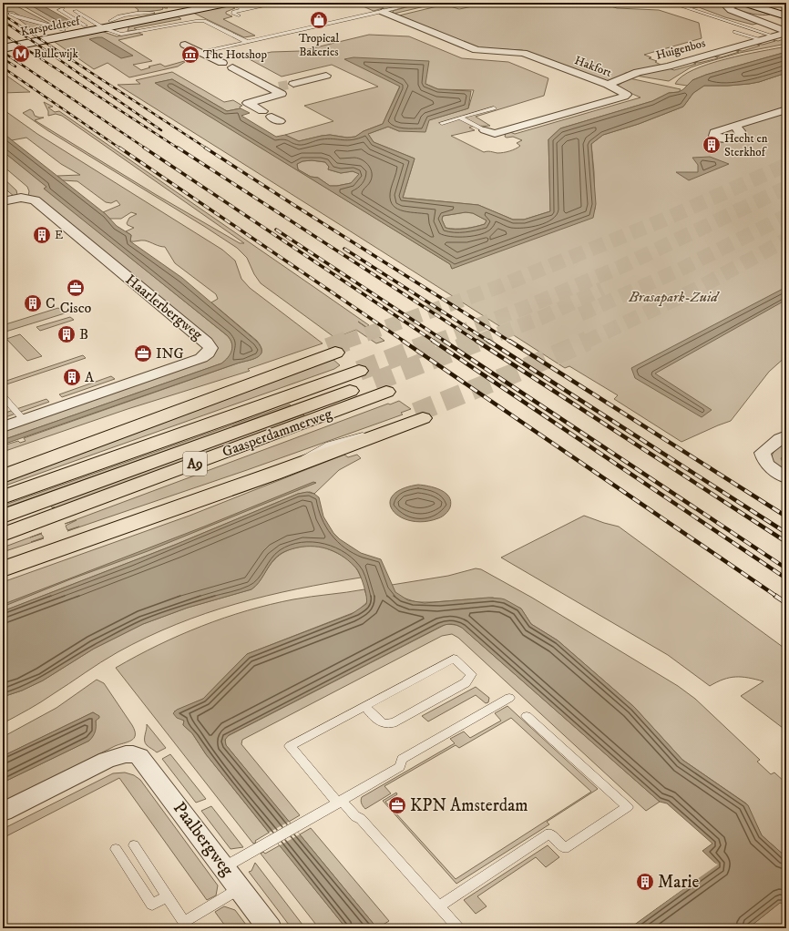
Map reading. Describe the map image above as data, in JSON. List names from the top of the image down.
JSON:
{
  "streets": {
    "highway": ["Gaasperdammerweg", "A9"],
    "main road": ["Karspeldreef"],
    "street": [
      "Huigenbos",
      "Hakfort",
      "Haarlerbergweg",
      "Paalbergweg"
    ]
  },
  "crossings": [
    ["Huigenbos", "Hakfort"]
  ],
  "parks": ["Brasapark-Zuid"],
  "places": {
    "shop": ["Tropical Bakeries"],
    "metro station": ["Bullewijk"],
    "museum": ["The Hotshop"],
    "building": [
      "Hecht en Sterkhof",
      "E",
      "C",
      "B",
      "A",
      "Marie"
    ],
    "office": ["Cisco", "ING", "KPN Amsterdam"]
  }
}
